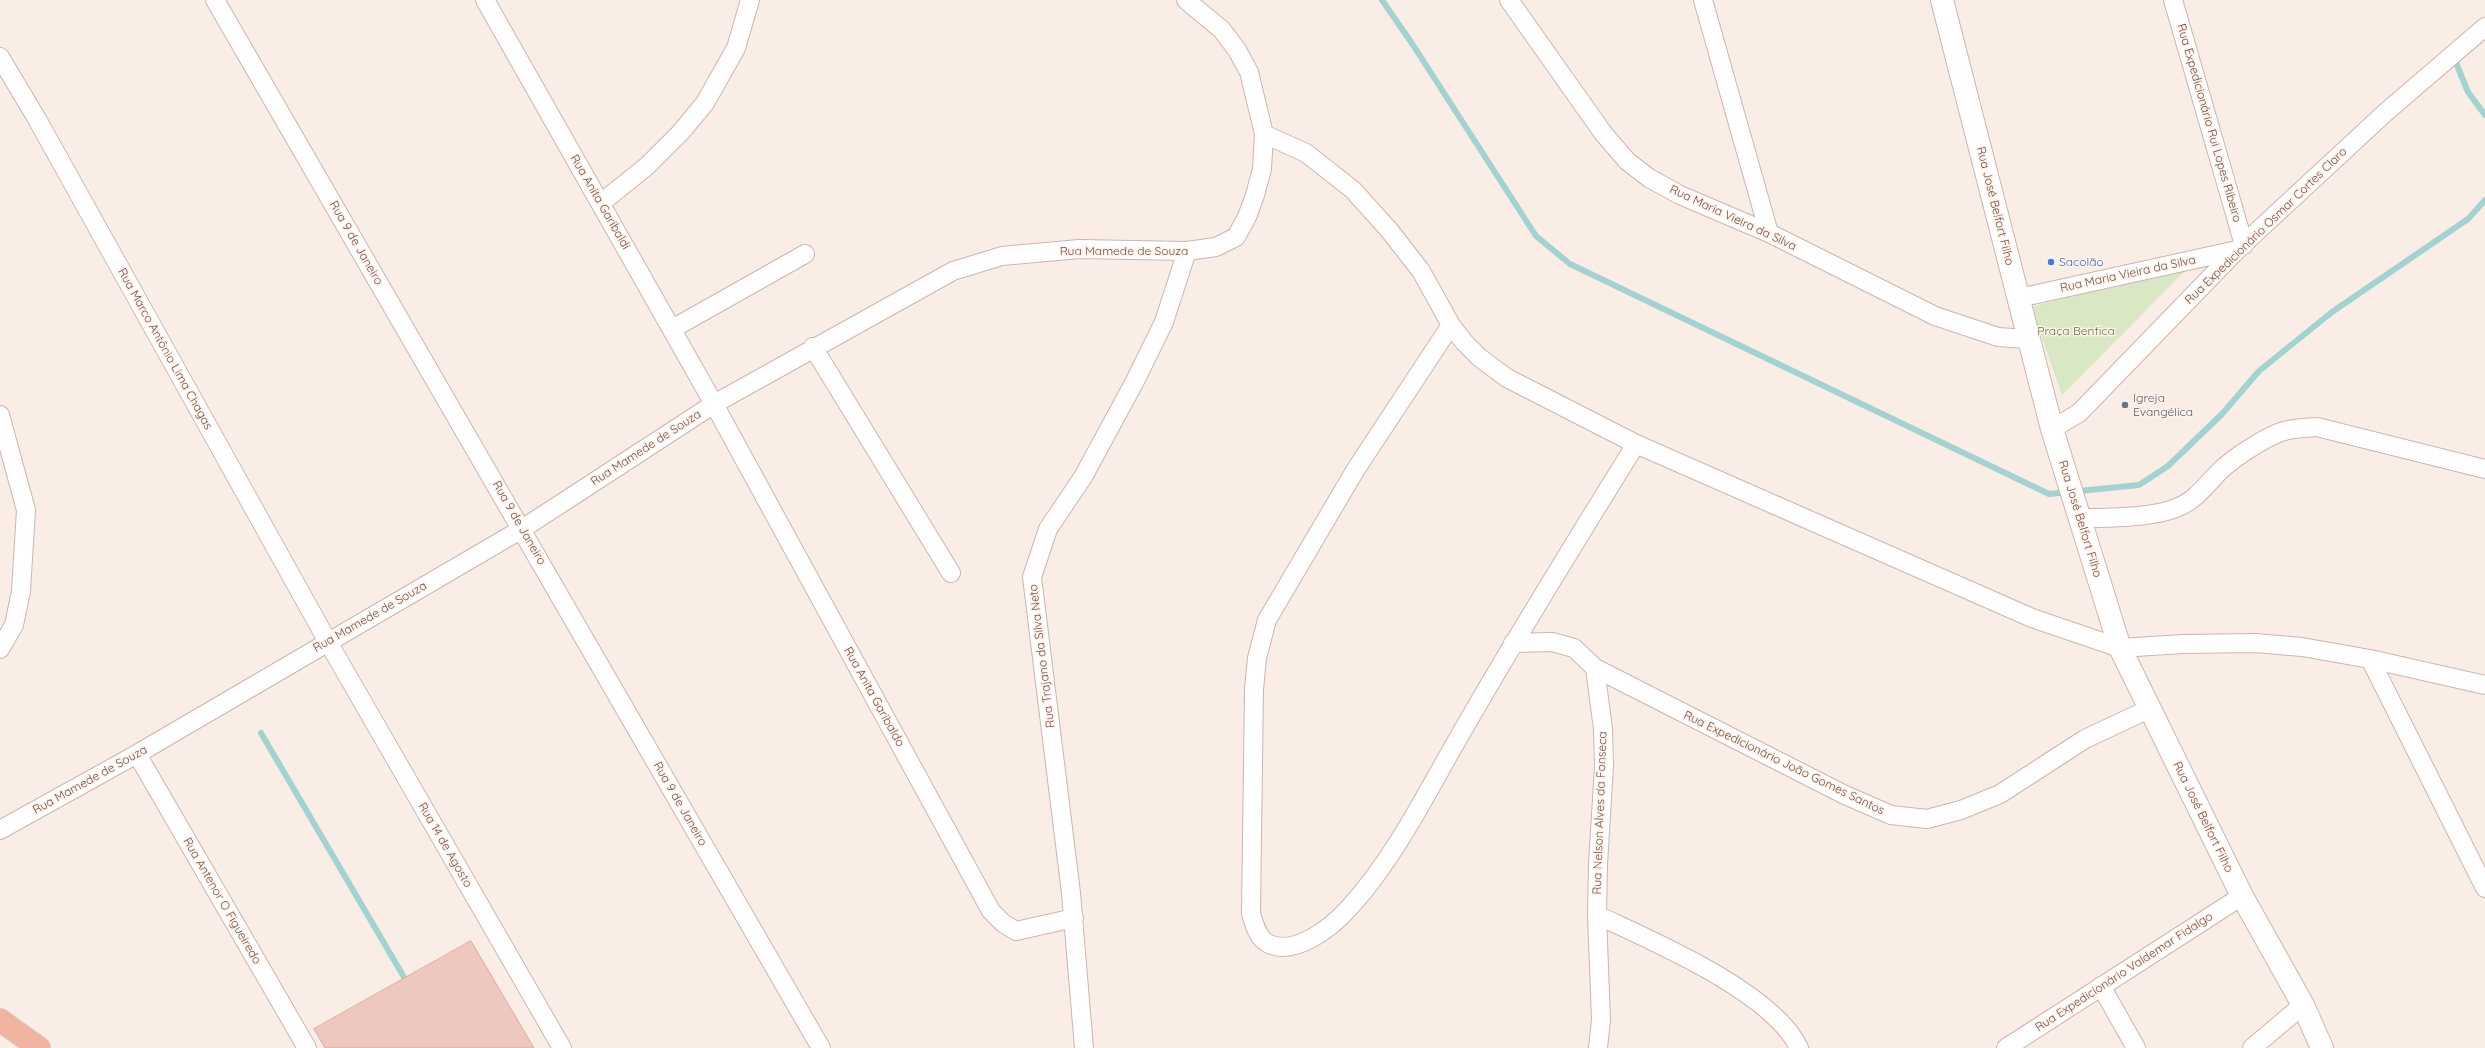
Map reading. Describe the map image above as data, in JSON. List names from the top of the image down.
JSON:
{
  "streets": {
    "street": [
      "Rua Expedicionário Rui Lopes Ribeiro",
      "Rua Anita Garibaldi",
      "Rua José Belfort Filho",
      "Rua Maria Vieira da Silva",
      "Rua Expedicionário Osmar Cortes Claro",
      "Rua 9 de Janeiro",
      "Rua Mamede de Souza",
      "Rua Marco Antônio Lima Chagas",
      "Rua Trajano da Silva Neto",
      "Rua Anita Garibaldo",
      "Rua Expedicionário João Gomes Santos",
      "Rua Nelson Alves da Fonseca",
      "Rua 14 de Agosto",
      "Rua Antenor O Figueiredo",
      "Rua Expedicionário Valdemar Fidalgo"
    ]
  },
  "crossings": [
    ["Rua Expedicionário Rui Lopes Ribeiro", "Rua Maria Vieira da Silva"],
    ["Rua Expedicionário Rui Lopes Ribeiro", "Rua Expedicionário Osmar Cortes Claro"],
    ["Rua Anita Garibaldi", "Rua Mamede de Souza"],
    ["Rua Anita Garibaldi", "Rua Anita Garibaldo"],
    ["Rua José Belfort Filho", "Rua Maria Vieira da Silva"],
    ["Rua José Belfort Filho", "Rua Expedicionário Osmar Cortes Claro"],
    ["Rua José Belfort Filho", "Rua Expedicionário João Gomes Santos"],
    ["Rua José Belfort Filho", "Rua Expedicionário Valdemar Fidalgo"],
    ["Rua Maria Vieira da Silva", "Rua Expedicionário Osmar Cortes Claro"],
    ["Rua 9 de Janeiro", "Rua Mamede de Souza"],
    ["Rua Mamede de Souza", "Rua Marco Antônio Lima Chagas"],
    ["Rua Mamede de Souza", "Rua Trajano da Silva Neto"],
    ["Rua Mamede de Souza", "Rua Anita Garibaldo"],
    ["Rua Mamede de Souza", "Rua 14 de Agosto"],
    ["Rua Mamede de Souza", "Rua Antenor O Figueiredo"],
    ["Rua Marco Antônio Lima Chagas", "Rua 14 de Agosto"],
    ["Rua Trajano da Silva Neto", "Rua Anita Garibaldo"],
    ["Rua Expedicionário João Gomes Santos", "Rua Nelson Alves da Fonseca"]
  ],
  "parks": ["Praça Benfica"],
  "places": ["Sacolão", "Igreja Evangélica"]
}
